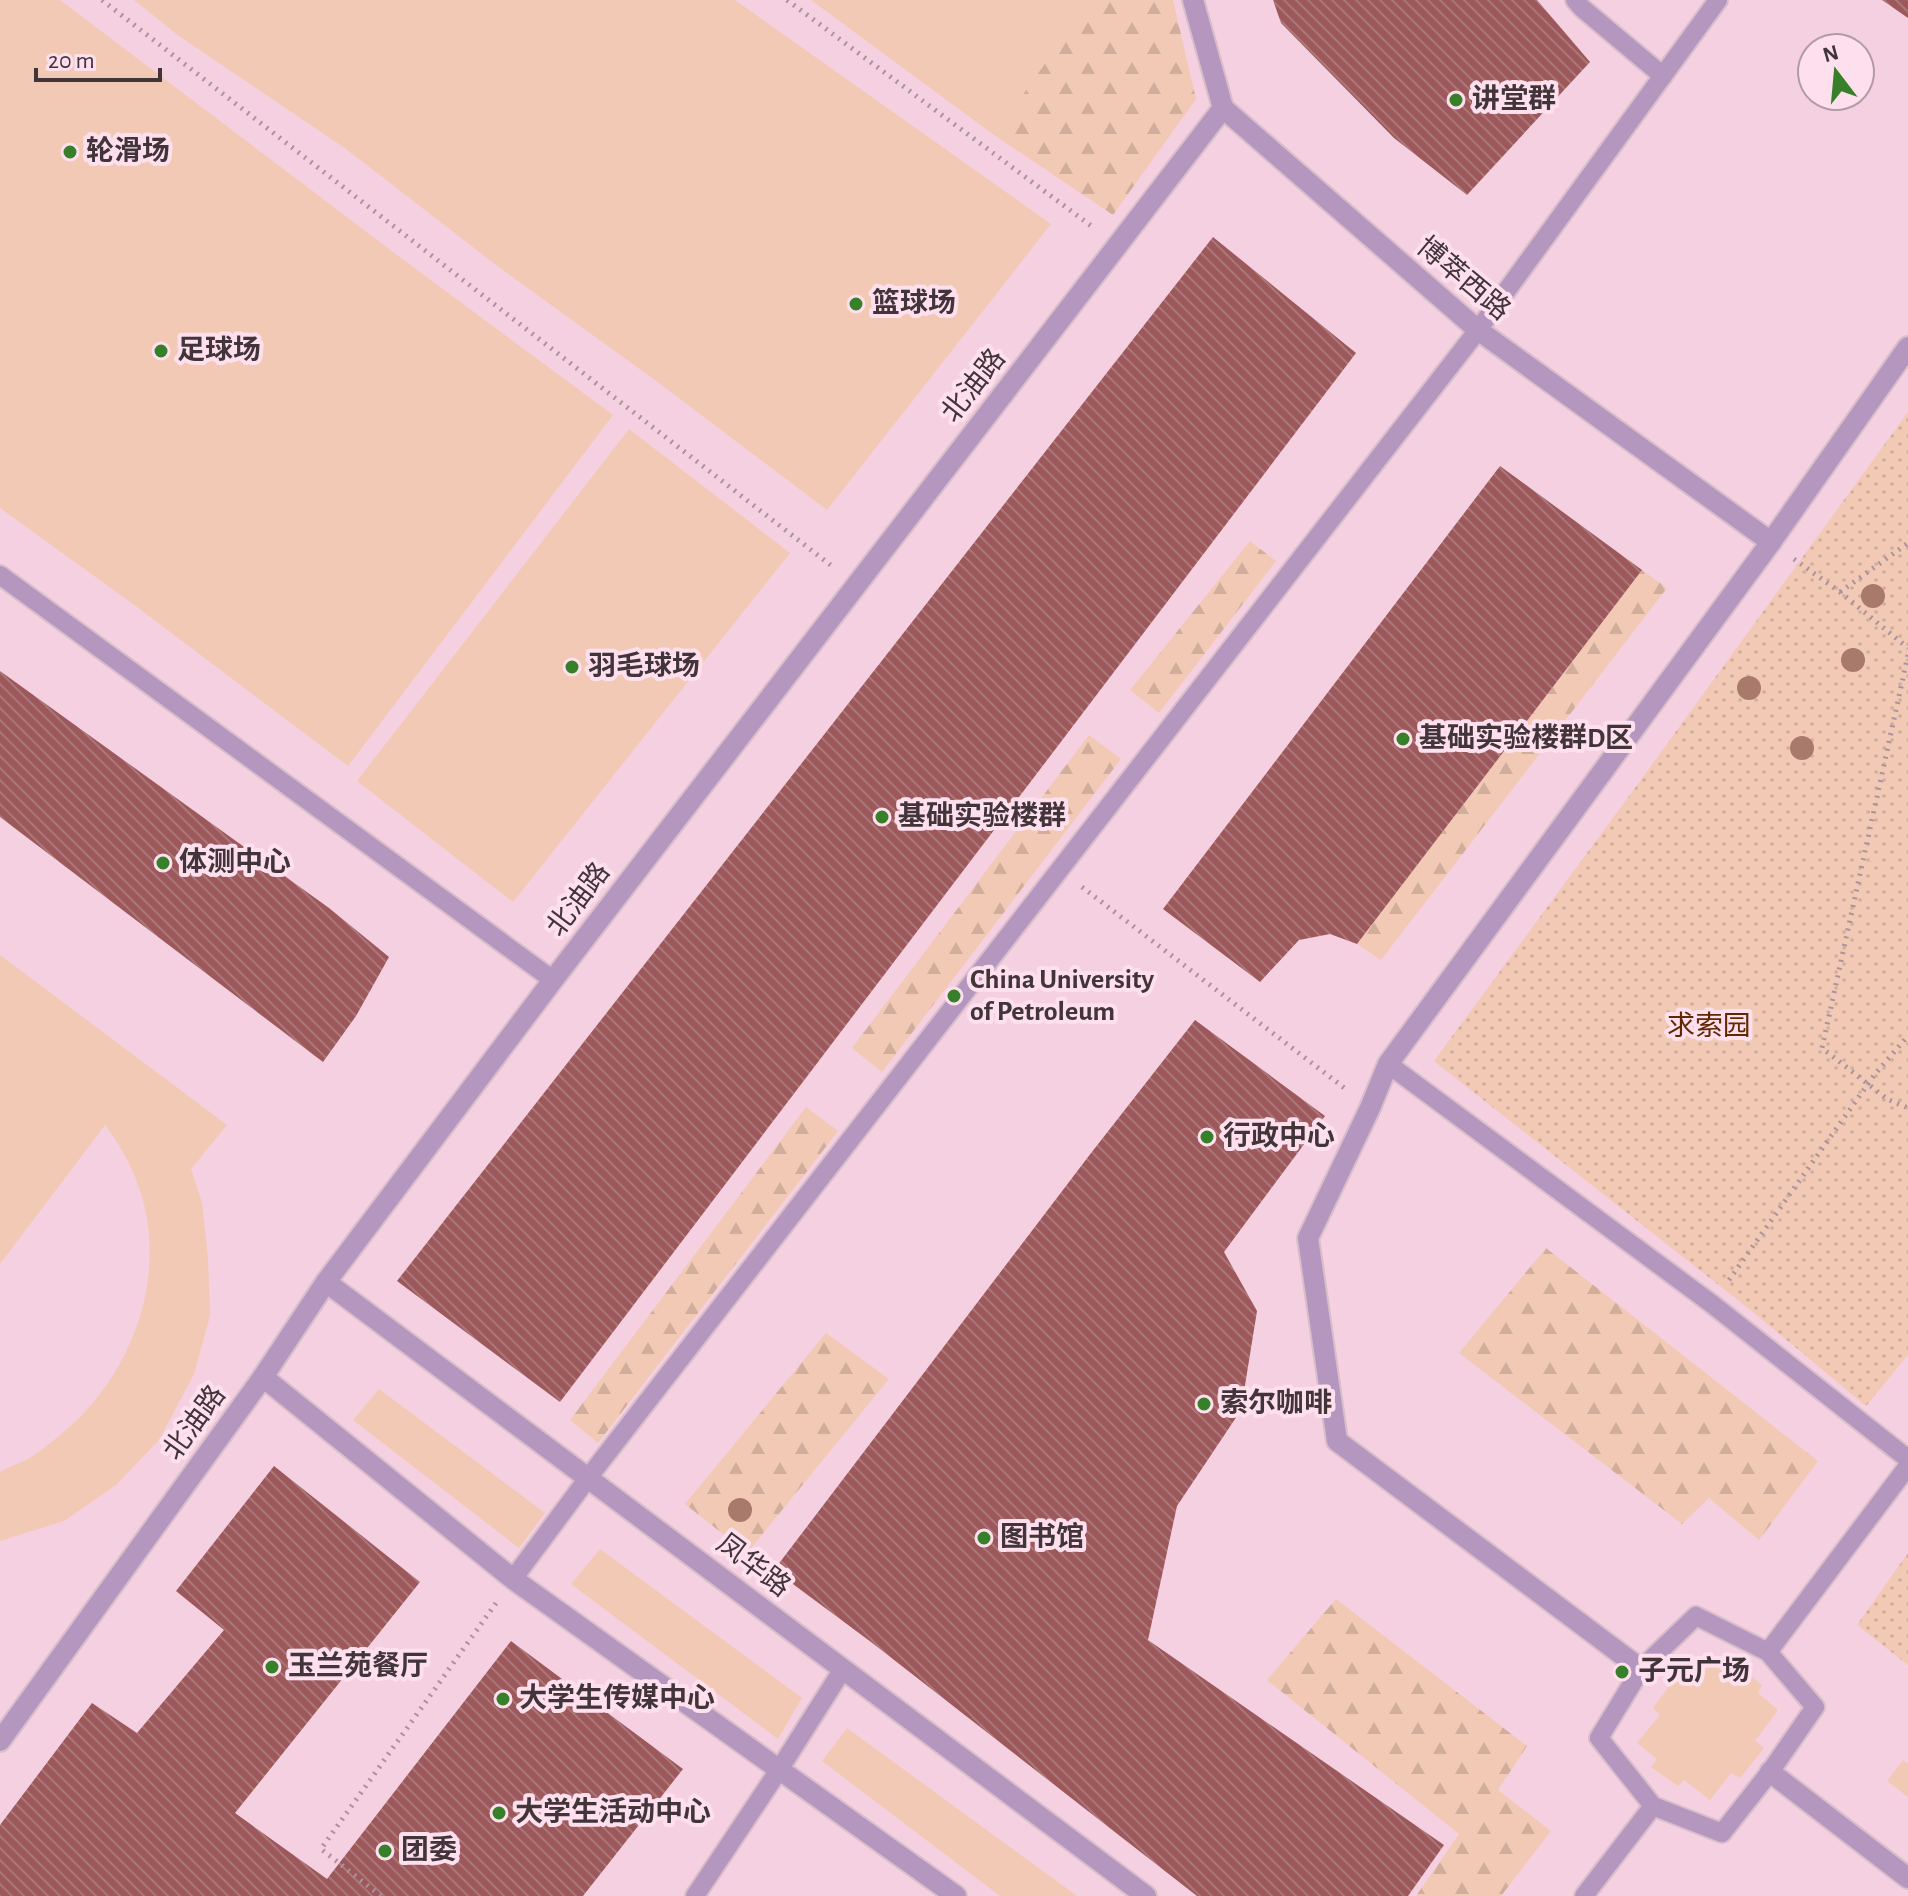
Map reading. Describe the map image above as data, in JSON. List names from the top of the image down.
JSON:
{
  "streets": {
    "street": ["博萃西路", "北油路", "凤华路"]
  },
  "crossings": [
    ["博萃西路", "北油路"],
    ["北油路", "凤华路"]
  ],
  "parks": ["求索园"],
  "places": [
    "讲堂群",
    "轮滑场",
    "篮球场",
    "足球场",
    "羽毛球场",
    "基础实验楼群D区",
    "基础实验楼群",
    "体测中心",
    "China University of Petroleum",
    "行政中心",
    "索尔咖啡",
    "图书馆",
    "玉兰苑餐厅",
    "子元广场",
    "大学生传媒中心",
    "大学生活动中心",
    "团委"
  ],
  "scale_bar": "20 m",
  "north": "top"
}
